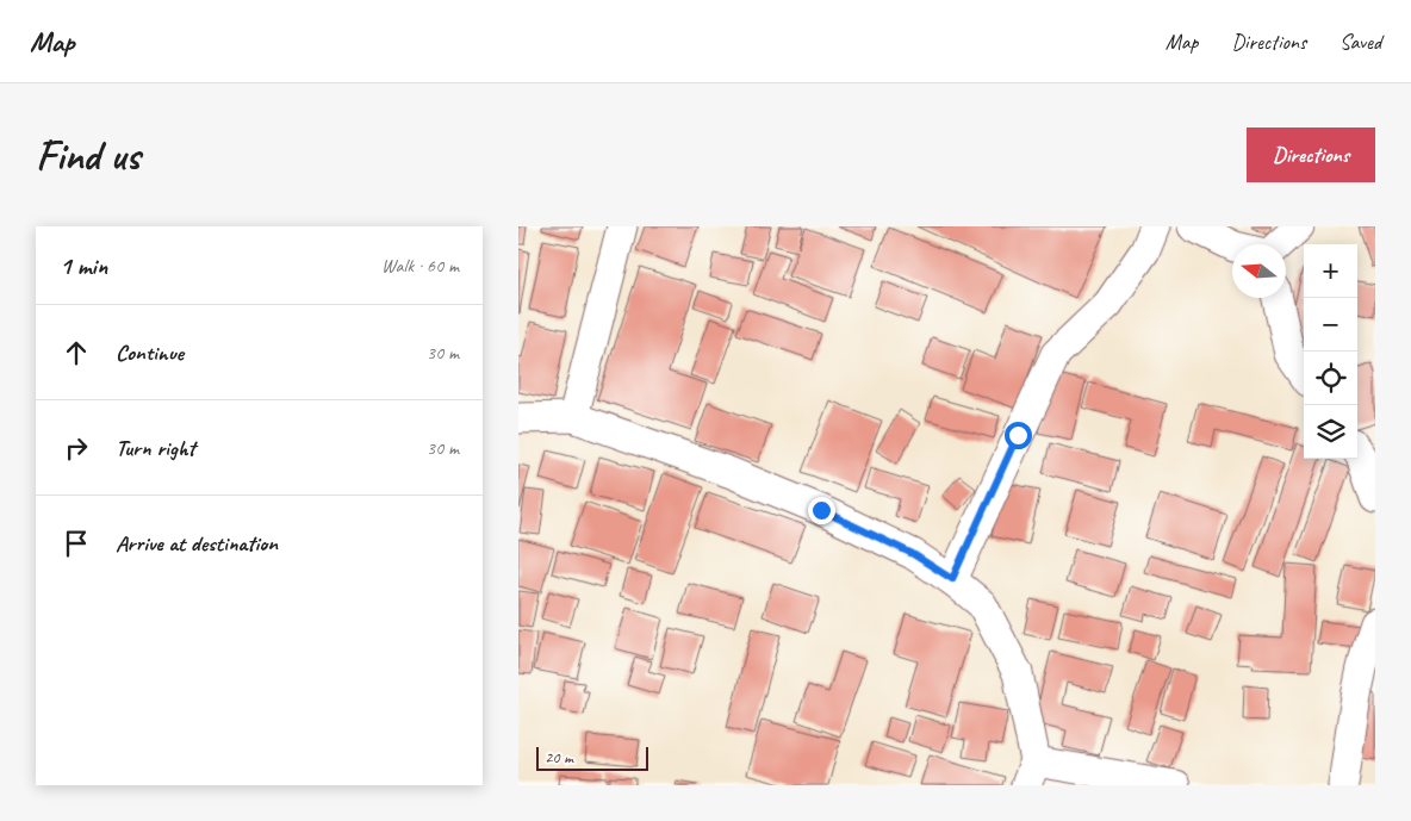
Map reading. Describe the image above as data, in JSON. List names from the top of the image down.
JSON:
{
  "scale_bar": "20 m",
  "north": "left",
  "page": {
    "header": "Map",
    "nav": ["Map", "Directions", "Saved"],
    "buttons": "Directions",
    "title": "Find us",
    "heading": ["1 min", "Walk · 60 m"],
    "map_buttons": ["+", "−"],
    "list": [
      ["Continue", "30 m"],
      ["Turn right", "30 m"],
      "Arrive at destination"
    ],
    "scale": "20 m"
  }
}
